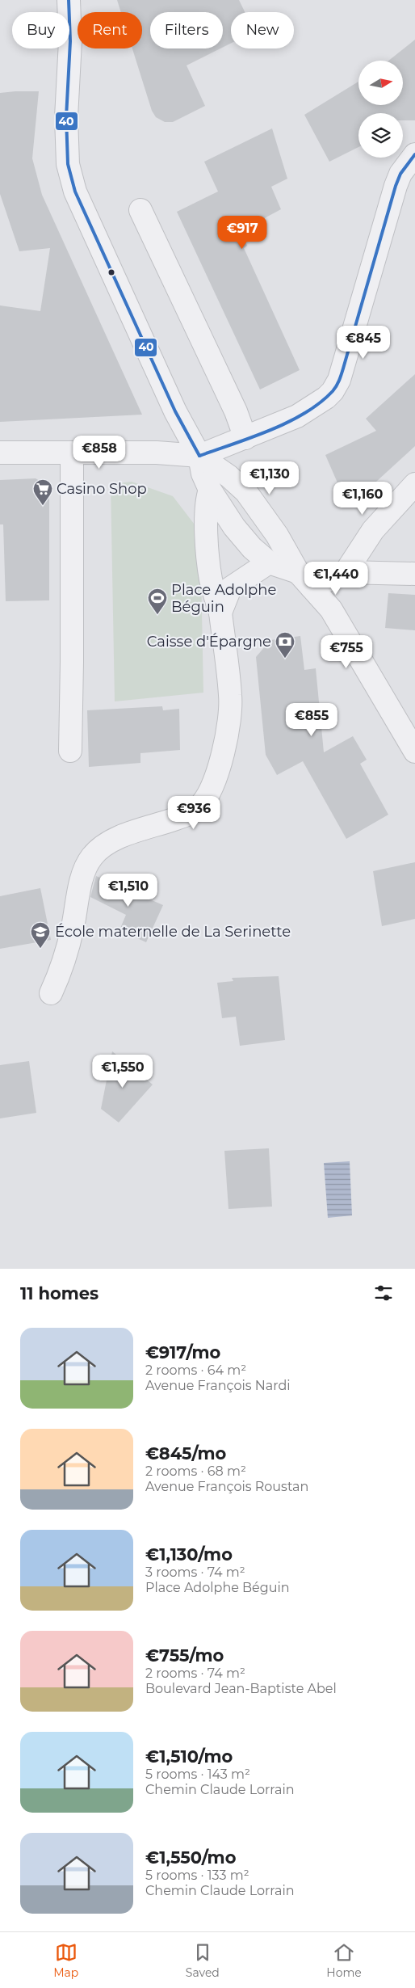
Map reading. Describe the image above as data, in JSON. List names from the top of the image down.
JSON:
{
  "places": {
    "supermarket": ["Casino Shop"],
    "sports": ["Place Adolphe Béguin"],
    "bank": ["Caisse d'Épargne"],
    "school or university": ["École maternelle de La Serinette"]
  },
  "lines": ["transit line 40"],
  "north": "right",
  "page": {
    "chip": [
      "Buy",
      "Rent",
      "Filters",
      "New"
    ],
    "price": [
      "€917",
      "€845",
      "€858",
      "€1,130",
      "€1,160",
      "€1,440",
      "€755",
      "€855",
      "€936",
      "€1,510",
      "€1,550"
    ],
    "heading": "11 homes",
    "list": [
      {
        "name": "€917/mo",
        "note": "2 rooms · 64 m² · Avenue François Nardi"
      },
      {
        "name": "€845/mo",
        "note": "2 rooms · 68 m² · Avenue François Roustan"
      },
      {
        "name": "€1,130/mo",
        "note": "3 rooms · 74 m² · Place Adolphe Béguin"
      },
      {
        "name": "€755/mo",
        "note": "2 rooms · 74 m² · Boulevard Jean-Baptiste Abel"
      },
      {
        "name": "€1,510/mo",
        "note": "5 rooms · 143 m² · Chemin Claude Lorrain"
      },
      {
        "name": "€1,550/mo",
        "note": "5 rooms · 133 m² · Chemin Claude Lorrain"
      }
    ],
    "tabs": ["Map", "Saved", "Home"]
  }
}
